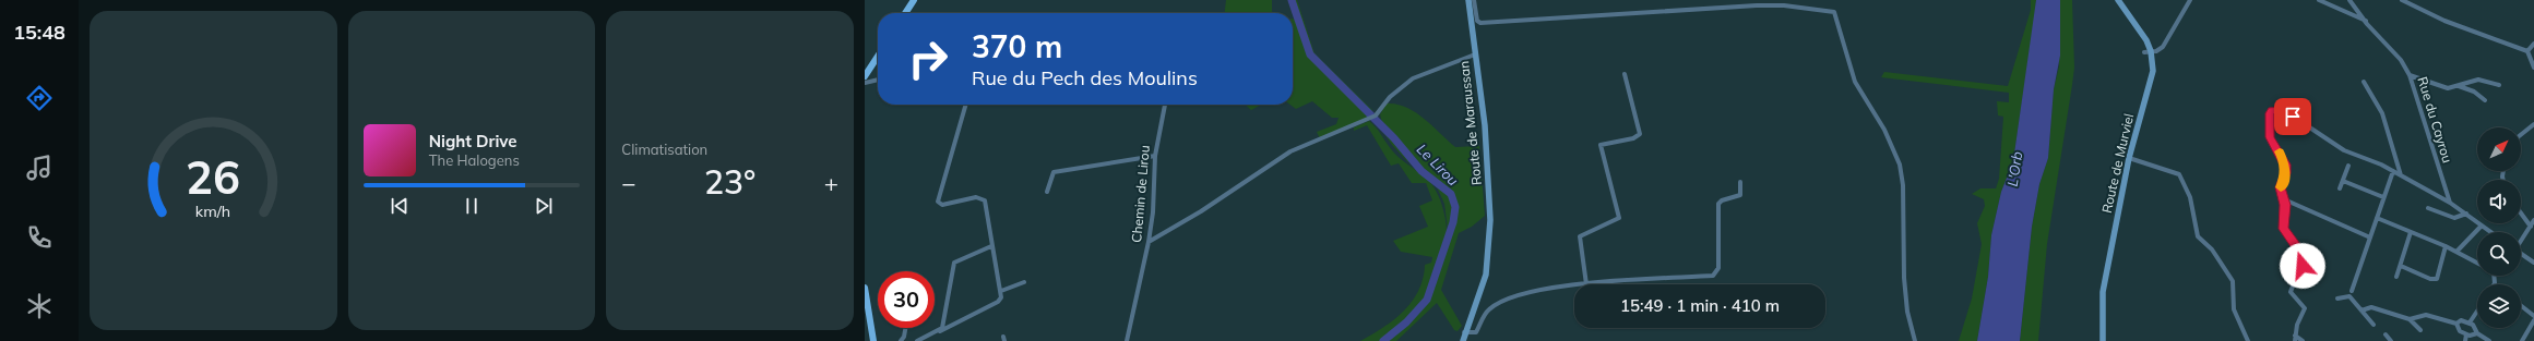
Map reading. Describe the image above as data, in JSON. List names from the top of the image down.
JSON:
{
  "streets": {
    "main road": ["Route de Maraussan", "Route de Murviel"],
    "street": ["Rue du Cayrou", "Chemin de Lirou"]
  },
  "water": ["Le Lirou", "L'Orb"],
  "north": "top right",
  "page": {
    "tabs": "15:48",
    "tile": "Climatisation",
    "turn": ["370 m", "Rue du Pech des Moulins"],
    "song": ["Night Drive", "The Halogens"],
    "heat": ["−", "23°", "+"],
    "limit": "30",
    "trip": "15:49 · 1 min · 410 m",
    "gauge": ["26", "km/h"]
  }
}
